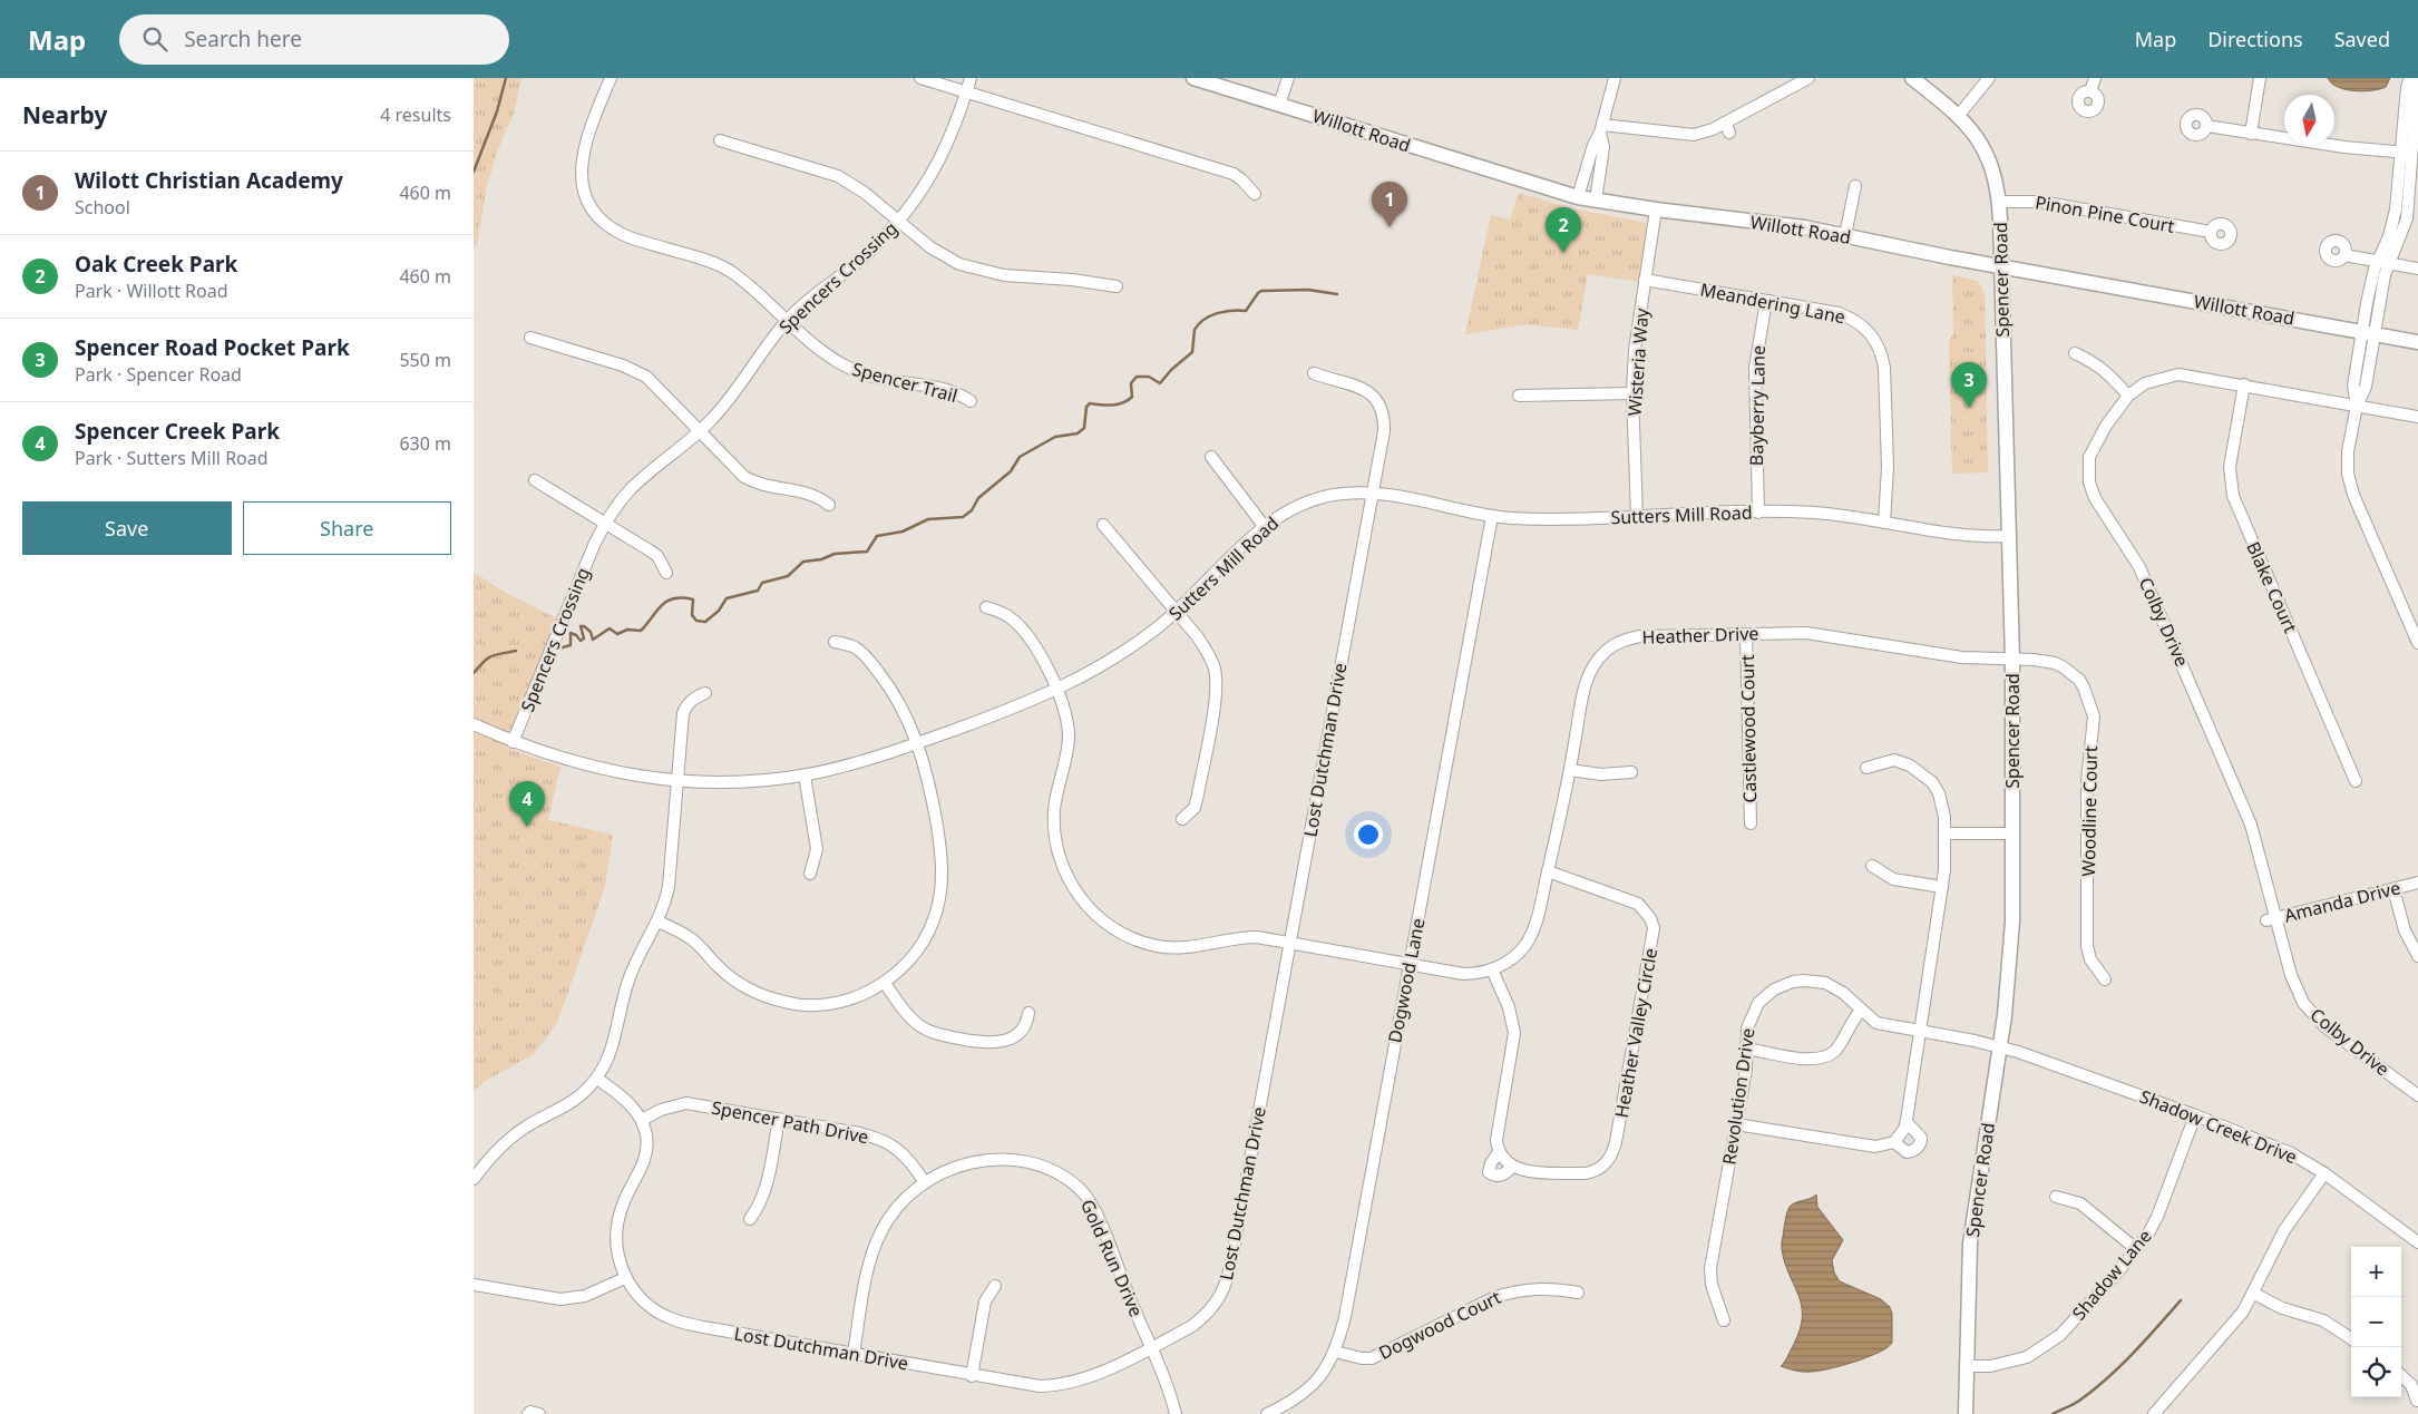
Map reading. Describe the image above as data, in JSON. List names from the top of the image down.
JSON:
{
  "streets": {
    "main road": ["Willott Road", "Spencer Road"],
    "street": [
      "Pinon Pine Court",
      "Spencers Crossing",
      "Meandering Lane",
      "Wisteria Way",
      "Spencer Trail",
      "Bayberry Lane",
      "Sutters Mill Road",
      "Blake Court",
      "Colby Drive",
      "Heather Drive",
      "Castlewood Court",
      "Lost Dutchman Drive",
      "Woodline Court",
      "Amanda Drive",
      "Dogwood Lane",
      "Heather Valley Circle",
      "Revolution Drive",
      "Spencer Path Drive",
      "Shadow Creek Drive",
      "Gold Run Drive",
      "Shadow Lane",
      "Dogwood Court"
    ]
  },
  "crossings": [
    ["Willott Road", "Spencer Road"],
    ["Willott Road", "Wisteria Way"],
    ["Pinon Pine Court", "Spencer Road"],
    ["Spencers Crossing", "Spencer Trail"],
    ["Spencers Crossing", "Sutters Mill Road"],
    ["Spencer Road", "Sutters Mill Road"],
    ["Spencer Road", "Heather Drive"],
    ["Spencer Road", "Woodline Court"],
    ["Spencer Road", "Revolution Drive"],
    ["Spencer Road", "Shadow Creek Drive"],
    ["Spencer Road", "Shadow Lane"],
    ["Meandering Lane", "Wisteria Way"],
    ["Meandering Lane", "Bayberry Lane"],
    ["Meandering Lane", "Sutters Mill Road"],
    ["Wisteria Way", "Sutters Mill Road"],
    ["Bayberry Lane", "Sutters Mill Road"],
    ["Sutters Mill Road", "Lost Dutchman Drive"],
    ["Sutters Mill Road", "Dogwood Lane"],
    ["Blake Court", "Colby Drive"],
    ["Colby Drive", "Amanda Drive"],
    ["Heather Drive", "Castlewood Court"],
    ["Heather Drive", "Woodline Court"],
    ["Heather Drive", "Heather Valley Circle"],
    ["Lost Dutchman Drive", "Spencer Path Drive"],
    ["Lost Dutchman Drive", "Gold Run Drive"],
    ["Dogwood Lane", "Dogwood Court"],
    ["Revolution Drive", "Shadow Creek Drive"],
    ["Spencer Path Drive", "Gold Run Drive"],
    ["Shadow Creek Drive", "Shadow Lane"]
  ],
  "north": "bottom",
  "page": {
    "header": "Map",
    "search": "Search here",
    "nav": ["Map", "Directions", "Saved"],
    "heading": ["Nearby", "4 results"],
    "list": [
      {
        "mark": "1",
        "name": "Wilott Christian Academy",
        "note": "School",
        "value": "460 m"
      },
      {
        "mark": "2",
        "name": "Oak Creek Park",
        "note": "Park · Willott Road",
        "value": "460 m"
      },
      {
        "mark": "3",
        "name": "Spencer Road Pocket Park",
        "note": "Park · Spencer Road",
        "value": "550 m"
      },
      {
        "mark": "4",
        "name": "Spencer Creek Park",
        "note": "Park · Sutters Mill Road",
        "value": "630 m"
      }
    ],
    "pins": [
      "1",
      "2",
      "3",
      "4"
    ],
    "buttons": ["Save", "Share"],
    "map_buttons": ["+", "−"]
  }
}
